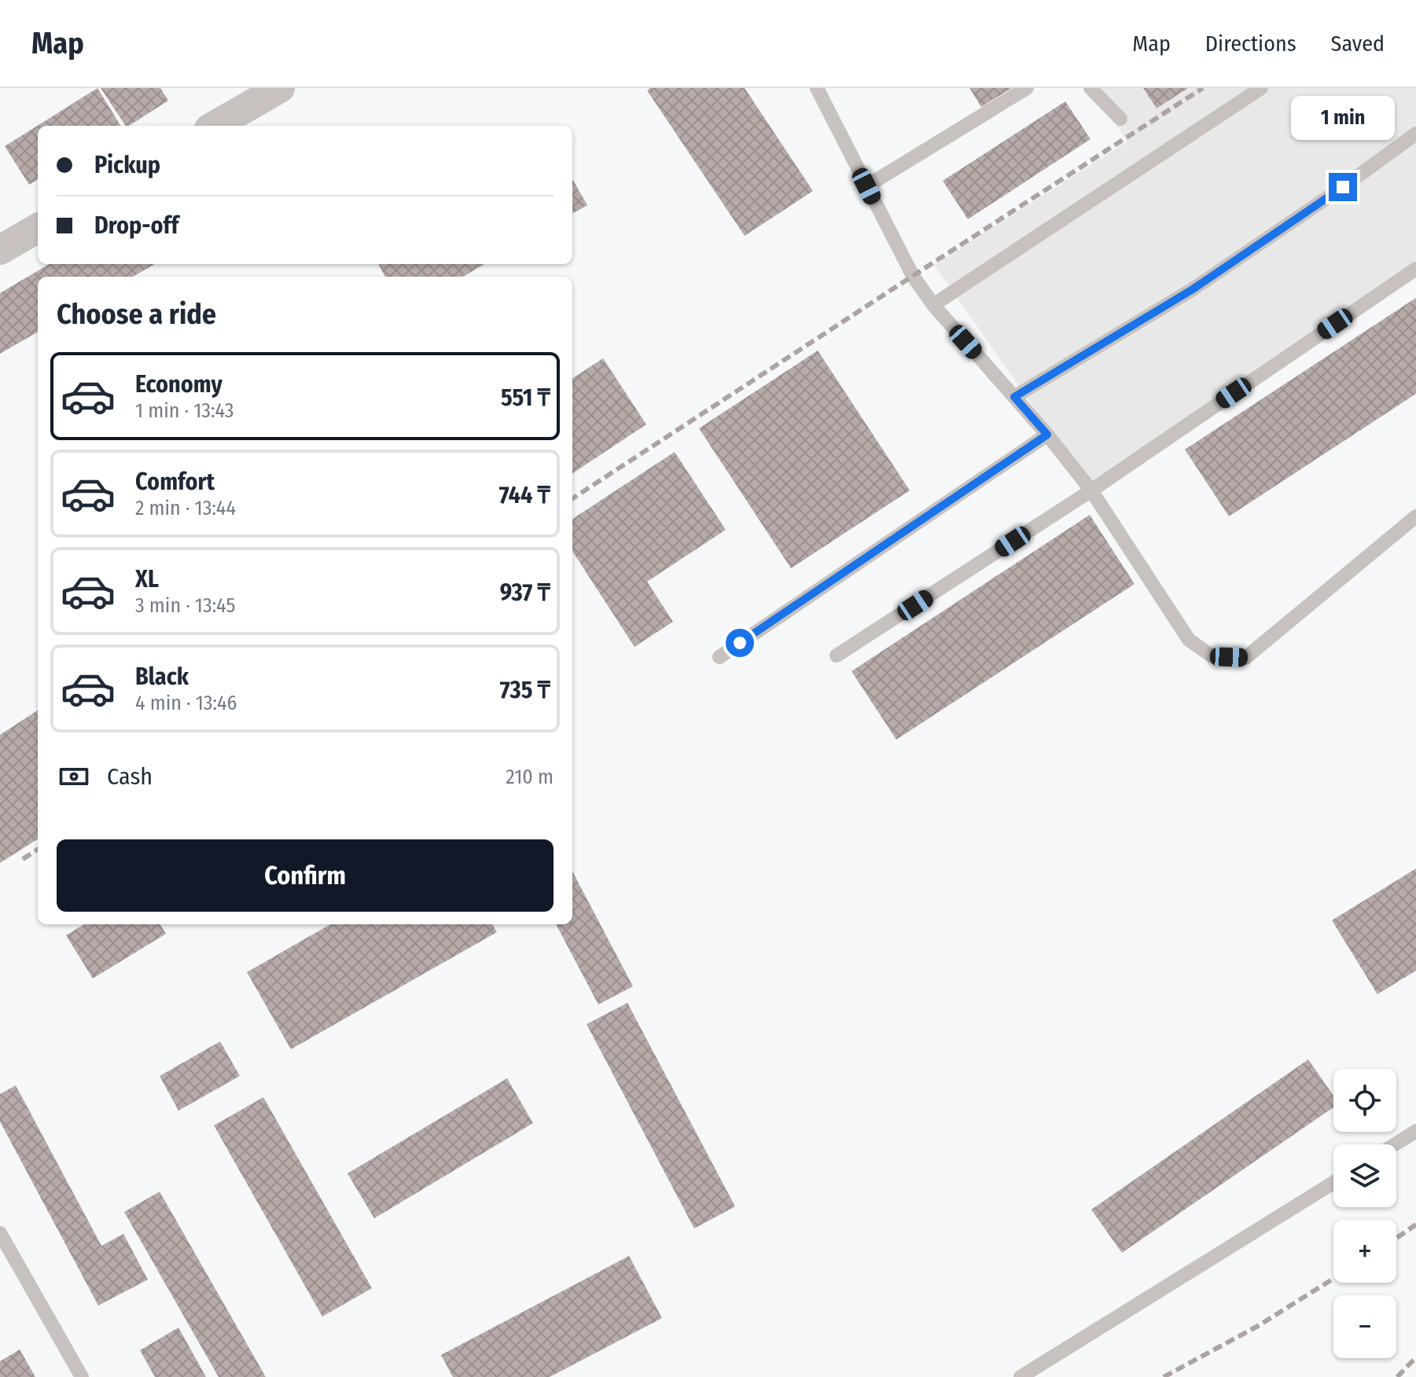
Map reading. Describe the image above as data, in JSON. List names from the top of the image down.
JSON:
{
  "page": {
    "header": "Map",
    "nav": ["Map", "Directions", "Saved"],
    "bubble": "1 min",
    "banner": ["Pickup", "Drop-off"],
    "heading": "Choose a ride",
    "list": [
      {
        "name": "Economy",
        "note": "1 min · 13:43",
        "value": "551 ₸"
      },
      {
        "name": "Comfort",
        "note": "2 min · 13:44",
        "value": "744 ₸"
      },
      {
        "name": "XL",
        "note": "3 min · 13:45",
        "value": "937 ₸"
      },
      {
        "name": "Black",
        "note": "4 min · 13:46",
        "value": "735 ₸"
      }
    ],
    "pay": ["Cash", "210 m"],
    "buttons": "Confirm",
    "map_buttons": ["+", "−"]
  }
}
